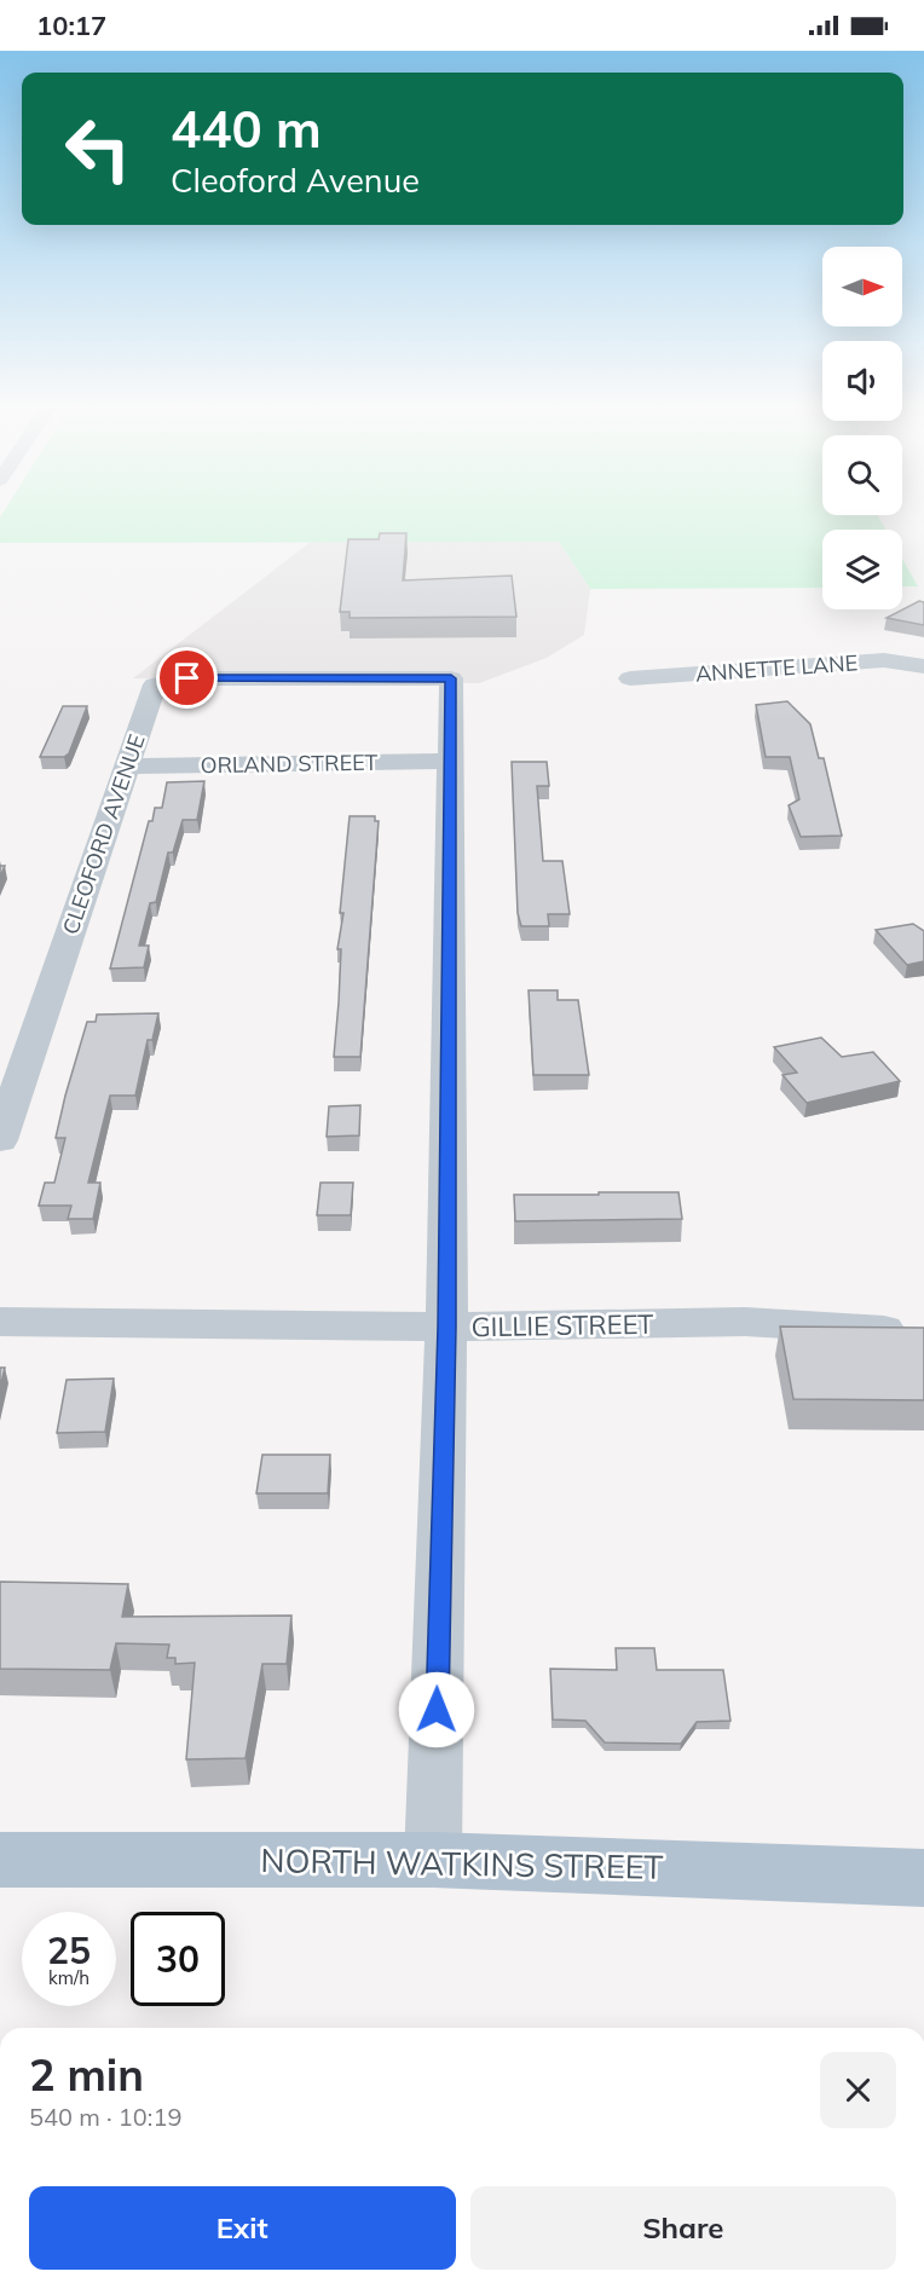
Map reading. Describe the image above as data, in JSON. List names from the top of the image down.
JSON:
{
  "streets": {
    "main road": ["NORTH WATKINS STREET"],
    "street": [
      "ANNETTE LANE",
      "ORLAND STREET",
      "CLEOFORD AVENUE",
      "GILLIE STREET"
    ]
  },
  "crossings": [
    ["ORLAND STREET", "CLEOFORD AVENUE"]
  ],
  "north": "right",
  "page": {
    "status": "10:17",
    "turn": ["440 m", "Cleoford Avenue"],
    "speed": "25 km/h",
    "limit": "30",
    "heading": ["2 min", "540 m · 10:19"],
    "buttons": ["Exit", "Share"]
  }
}
